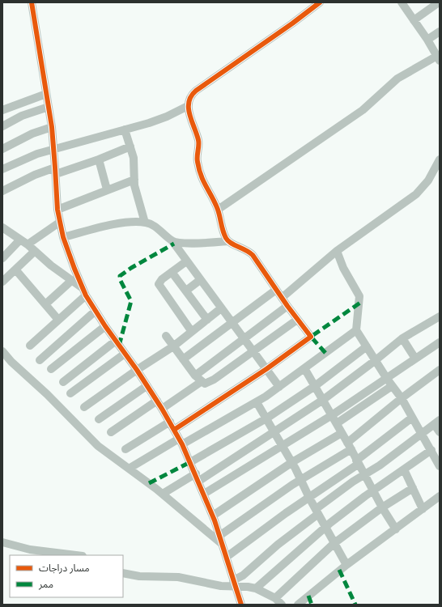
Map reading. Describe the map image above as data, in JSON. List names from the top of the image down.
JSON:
{
  "legend": ["مسار دراجات", "ممر"]
}
